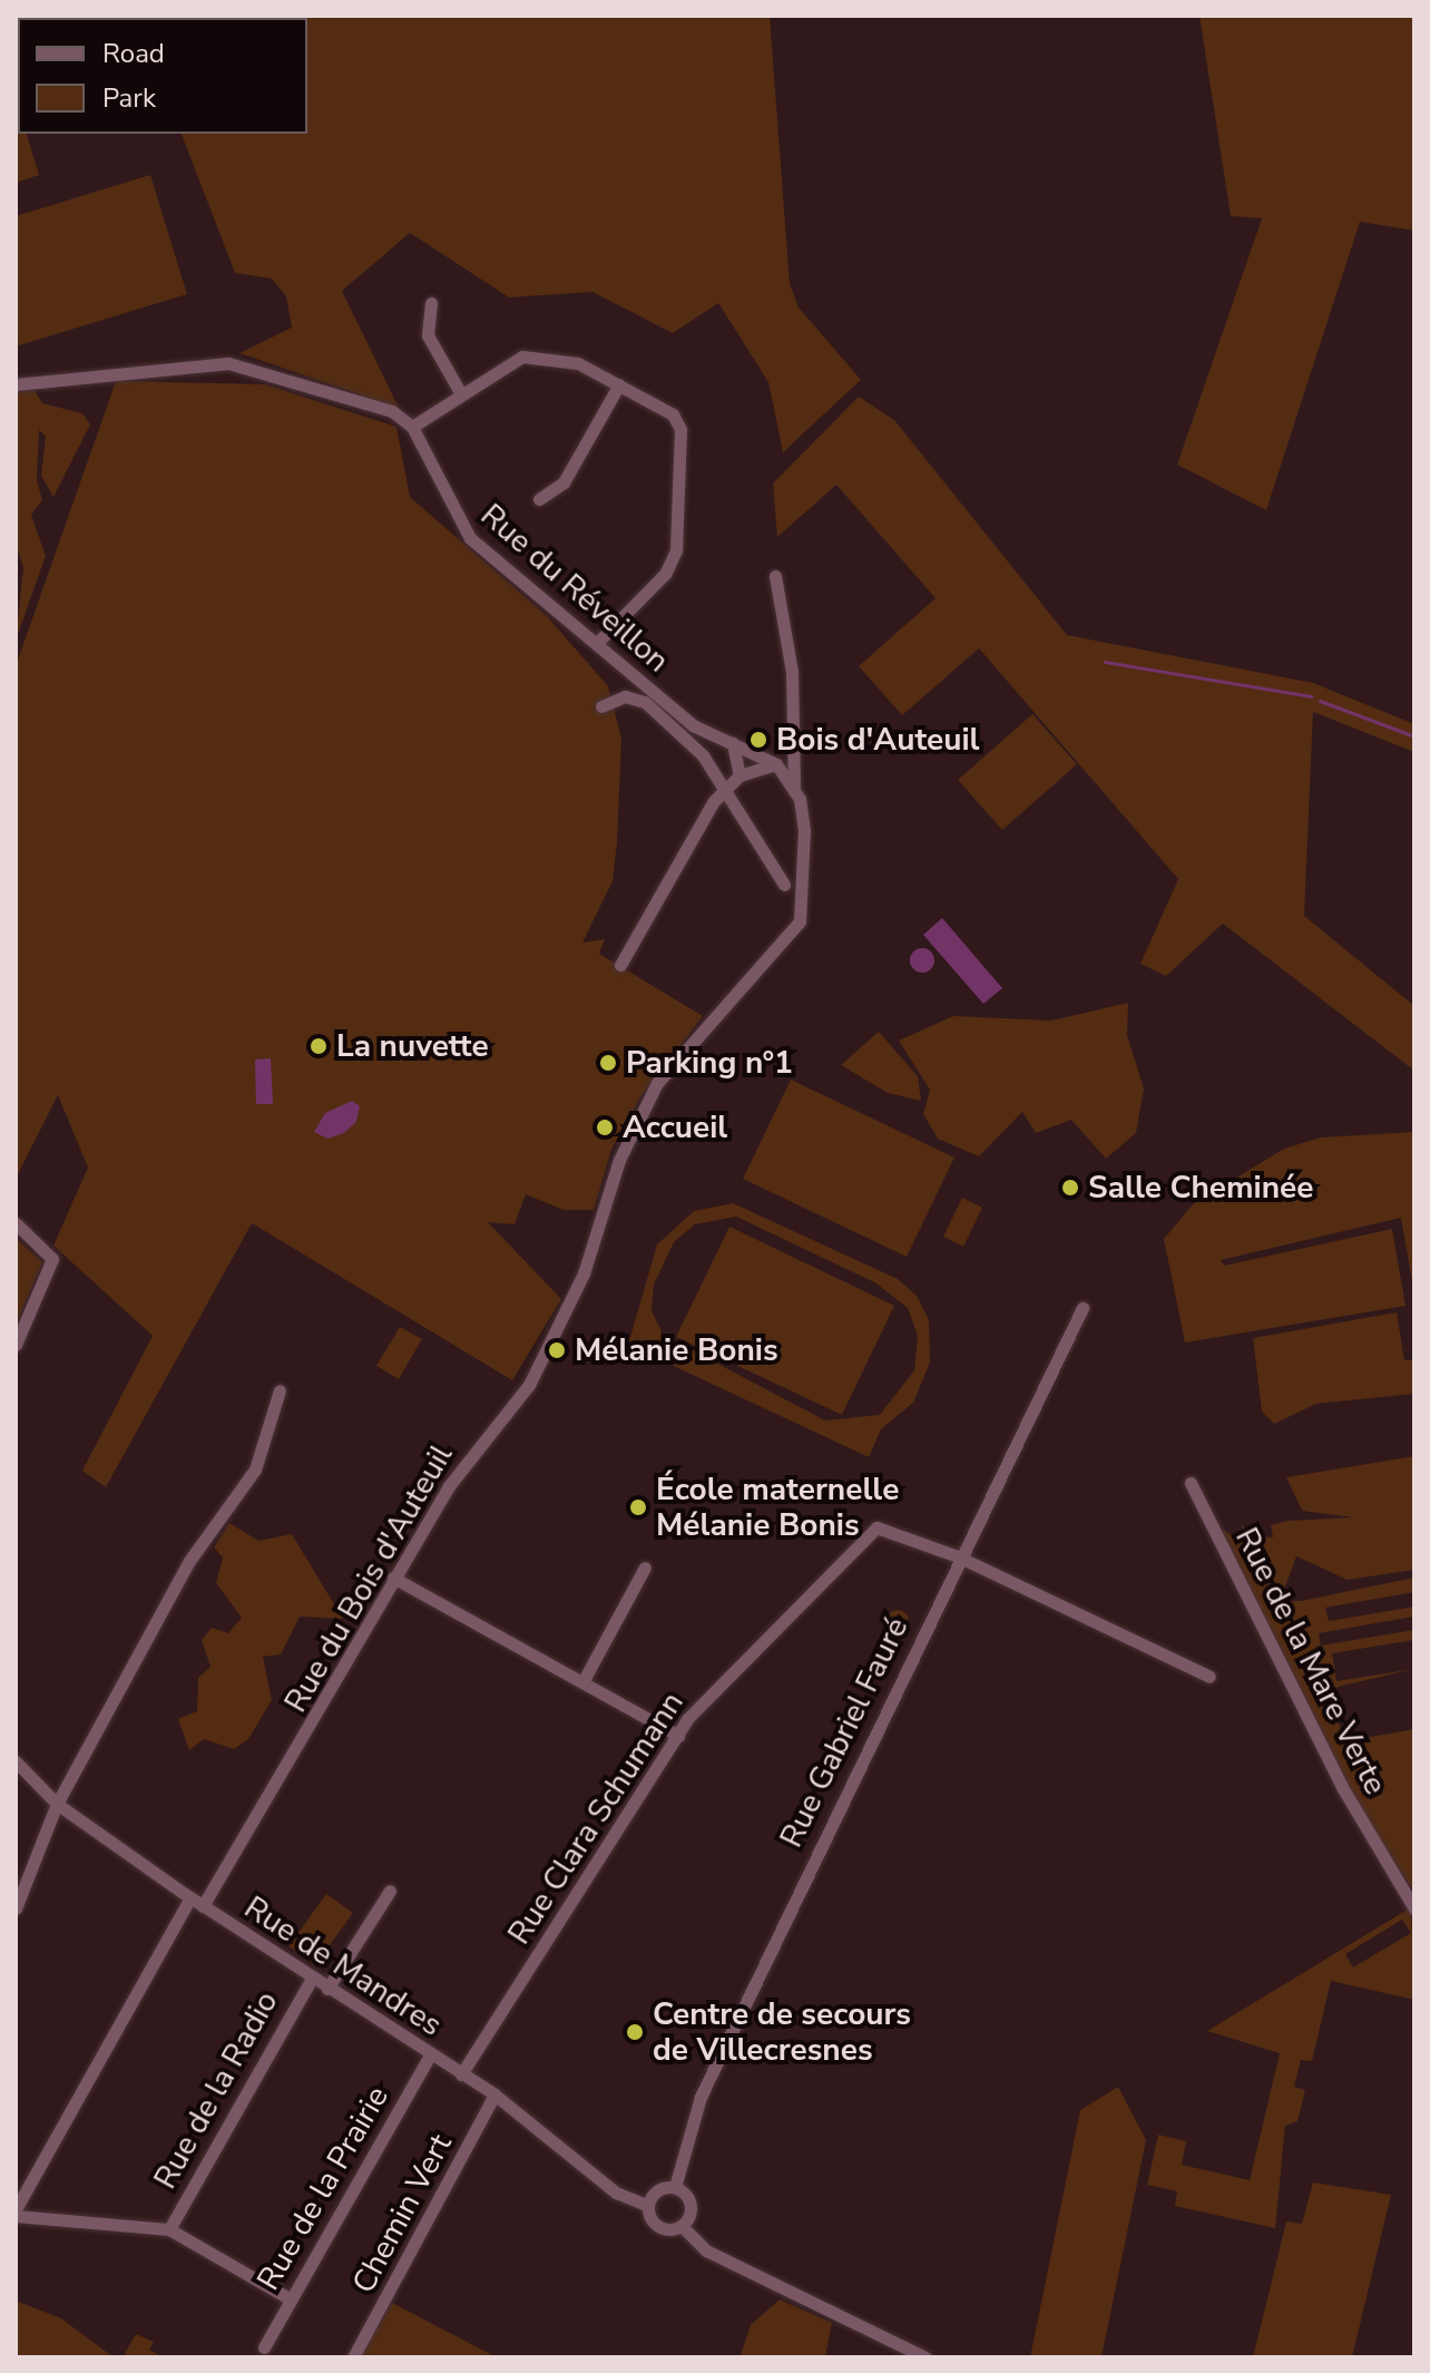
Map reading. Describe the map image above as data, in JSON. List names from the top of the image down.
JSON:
{
  "streets": {
    "street": [
      "Rue du Réveillon",
      "Rue du Bois d'Auteuil",
      "Rue de la Mare Verte",
      "Rue Gabriel Fauré",
      "Rue Clara Schumann",
      "Rue de Mandres",
      "Rue de la Radio",
      "Rue de la Prairie",
      "Chemin Vert"
    ]
  },
  "crossings": [
    ["Rue du Réveillon", "Rue du Bois d'Auteuil"],
    ["Rue du Bois d'Auteuil", "Rue de Mandres"],
    ["Rue Gabriel Fauré", "Rue Clara Schumann"],
    ["Rue Gabriel Fauré", "Rue de Mandres"],
    ["Rue Clara Schumann", "Rue de Mandres"],
    ["Rue de Mandres", "Rue de la Radio"],
    ["Rue de Mandres", "Rue de la Prairie"],
    ["Rue de Mandres", "Chemin Vert"]
  ],
  "places": [
    "Bois d'Auteuil",
    "La nuvette",
    "Parking n°1",
    "Accueil",
    "Salle Cheminée",
    "Mélanie Bonis",
    "École maternelle Mélanie Bonis",
    "Centre de secours de Villecresnes"
  ],
  "legend": ["Road", "Park"]
}
